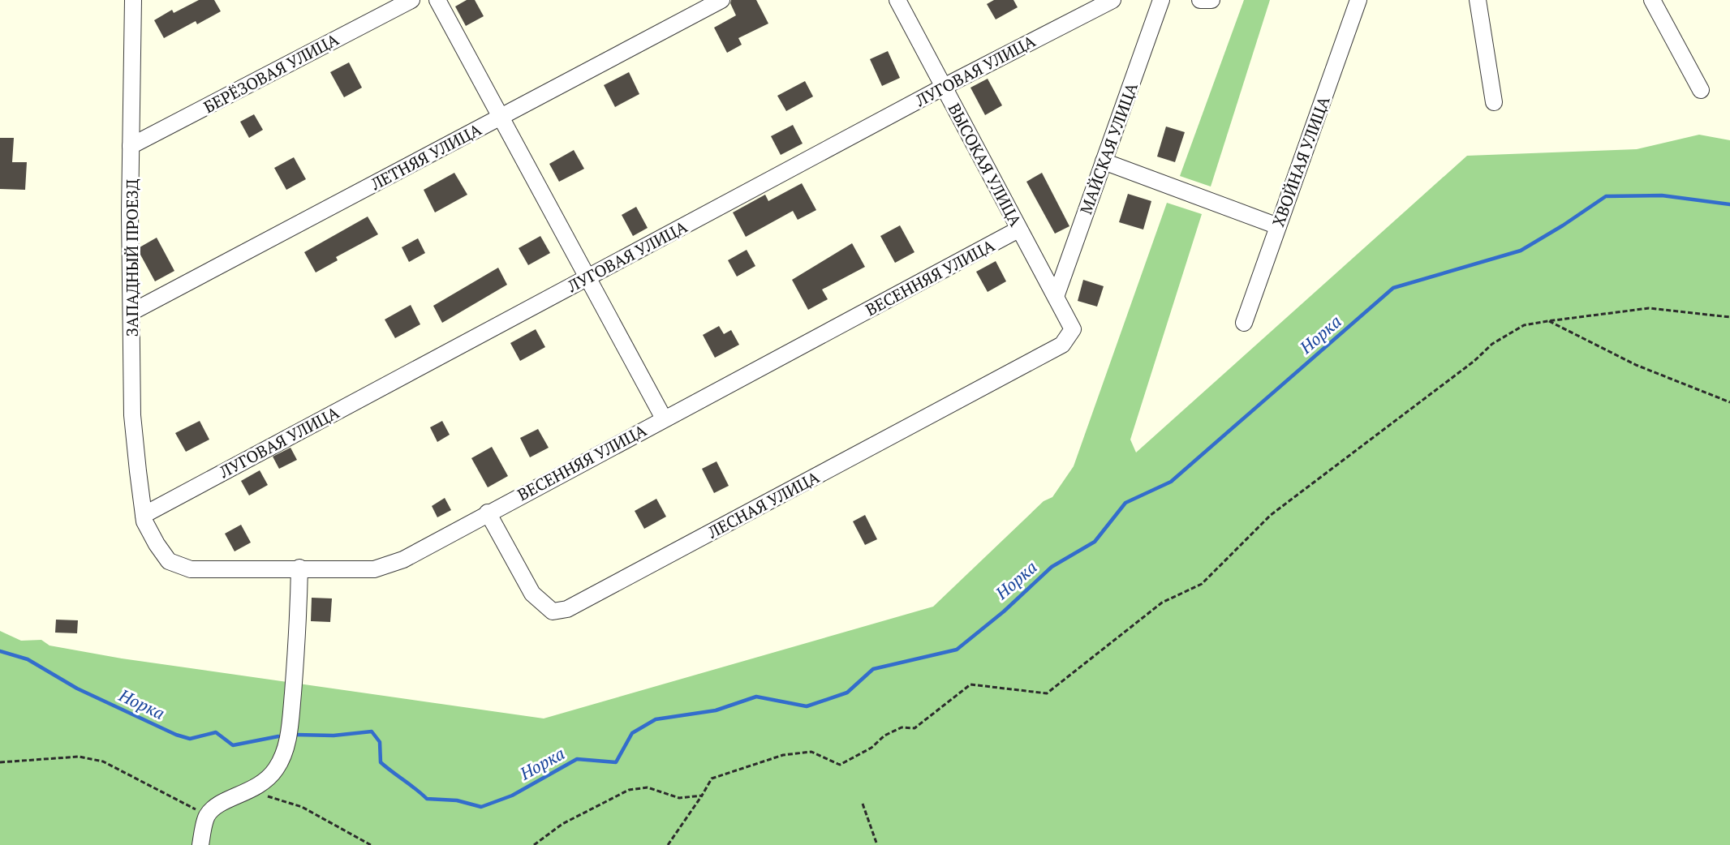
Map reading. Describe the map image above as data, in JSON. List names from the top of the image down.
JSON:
{
  "streets": {
    "street": [
      "ЛУГОВАЯ УЛИЦА",
      "БЕРЁЗОВАЯ УЛИЦА",
      "МАЙСКАЯ УЛИЦА",
      "ЛЕТНЯЯ УЛИЦА",
      "ХВОЙНАЯ УЛИЦА",
      "ВЫСОКАЯ УЛИЦА",
      "ЗАПАДНЫЙ ПРОЕЗД",
      "ВЕСЕННЯЯ УЛИЦА",
      "ЛЕСНАЯ УЛИЦА"
    ]
  },
  "crossings": [
    ["ЛУГОВАЯ УЛИЦА", "ВЫСОКАЯ УЛИЦА"],
    ["ЛУГОВАЯ УЛИЦА", "ЗАПАДНЫЙ ПРОЕЗД"],
    ["ЛУГОВАЯ УЛИЦА", "ВЕСЕННЯЯ УЛИЦА"],
    ["БЕРЁЗОВАЯ УЛИЦА", "ЗАПАДНЫЙ ПРОЕЗД"],
    ["МАЙСКАЯ УЛИЦА", "ВЫСОКАЯ УЛИЦА"],
    ["ЛЕТНЯЯ УЛИЦА", "ЗАПАДНЫЙ ПРОЕЗД"],
    ["ВЫСОКАЯ УЛИЦА", "ВЕСЕННЯЯ УЛИЦА"],
    ["ВЫСОКАЯ УЛИЦА", "ЛЕСНАЯ УЛИЦА"],
    ["ЗАПАДНЫЙ ПРОЕЗД", "ВЕСЕННЯЯ УЛИЦА"],
    ["ВЕСЕННЯЯ УЛИЦА", "ЛЕСНАЯ УЛИЦА"]
  ],
  "water": ["Норка"]
}
